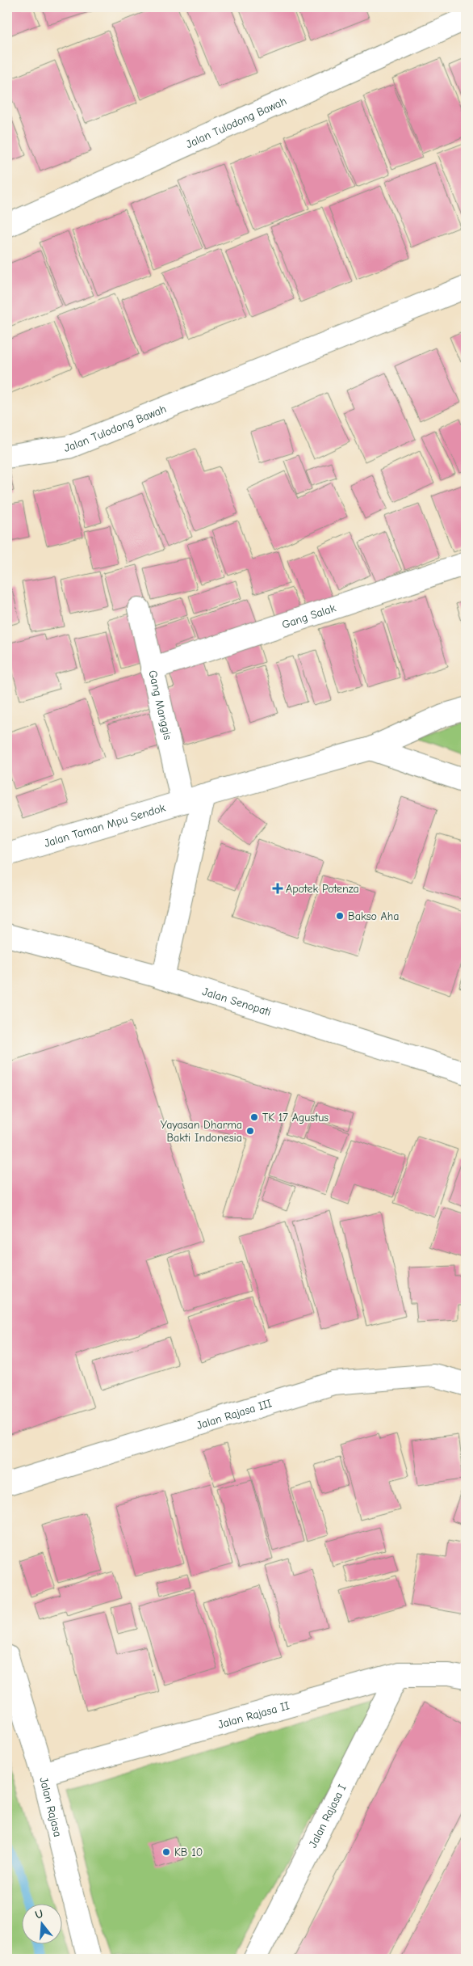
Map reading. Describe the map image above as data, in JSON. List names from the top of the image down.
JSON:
{
  "streets": {
    "street": [
      "Jalan Tulodong Bawah",
      "Gang Salak",
      "Gang Manggis",
      "Jalan Taman Mpu Sendok",
      "Jalan Senopati",
      "Jalan Rajasa III",
      "Jalan Rajasa II",
      "Jalan Rajasa",
      "Jalan Rajasa I"
    ]
  },
  "crossings": [
    ["Gang Salak", "Gang Manggis"],
    ["Gang Manggis", "Jalan Taman Mpu Sendok"],
    ["Jalan Rajasa II", "Jalan Rajasa"],
    ["Jalan Rajasa II", "Jalan Rajasa I"]
  ],
  "places": {
    "health": ["Apotek Potenza"],
    "other": [
      "Bakso Aha",
      "TK 17 Agustus",
      "Yayasan Dharma Bakti Indonesia",
      "KB 10"
    ]
  },
  "north": "top"
}
